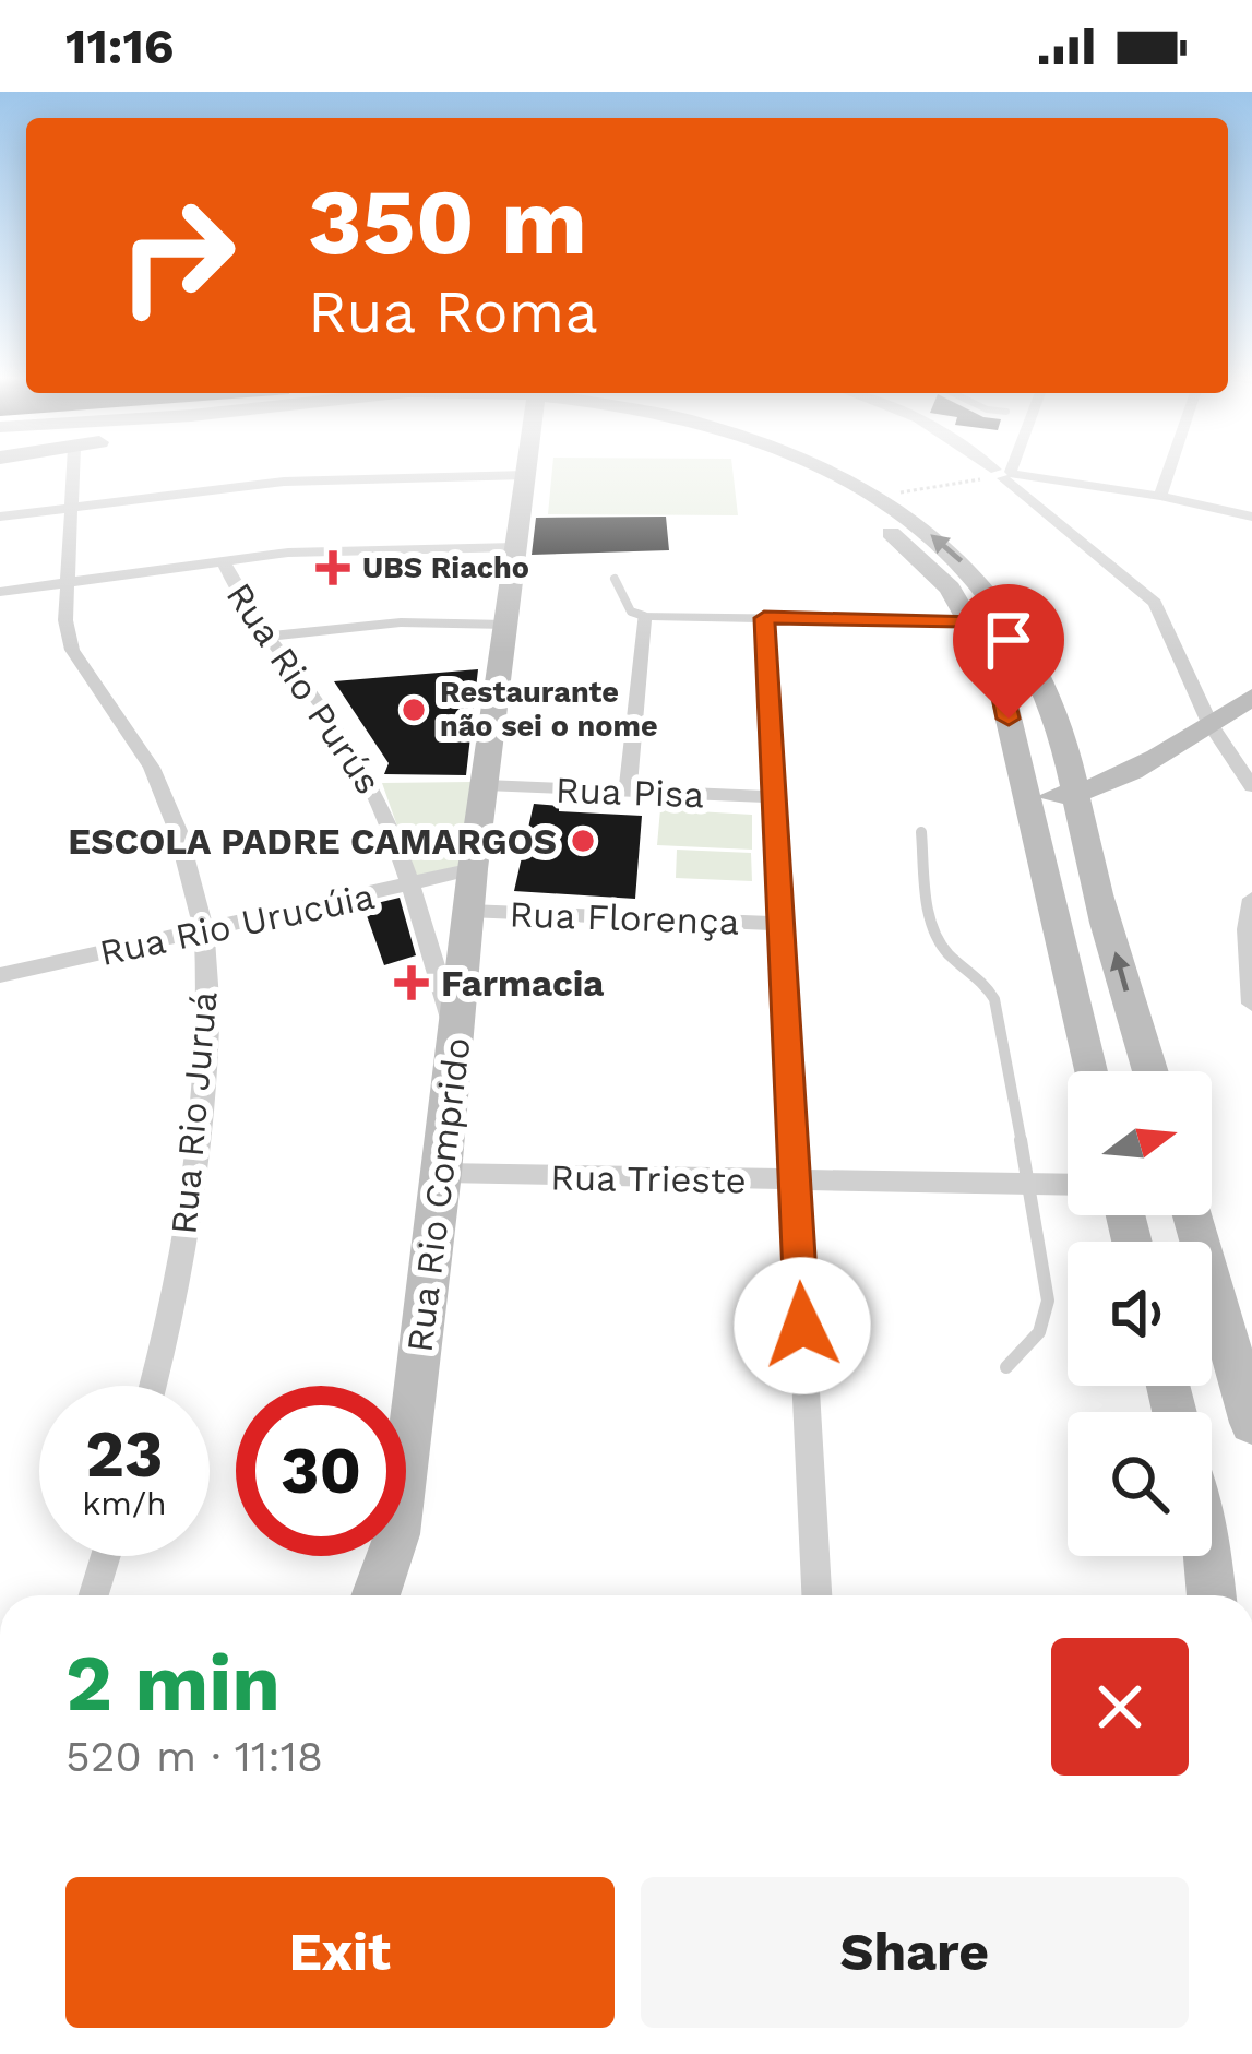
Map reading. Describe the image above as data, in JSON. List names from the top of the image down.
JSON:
{
  "streets": {
    "street": [
      "Rua Rio Purús",
      "Rua Pisa",
      "Rua Florença",
      "Rua Rio Urucúia",
      "Rua Rio Juruá",
      "Rua Trieste",
      "Rua Rio Comprido"
    ]
  },
  "crossings": [
    ["Rua Rio Purús", "Rua Rio Urucúia"],
    ["Rua Rio Purús", "Rua Rio Comprido"],
    ["Rua Pisa", "Rua Rio Comprido"],
    ["Rua Florença", "Rua Rio Comprido"],
    ["Rua Rio Urucúia", "Rua Rio Juruá"],
    ["Rua Rio Urucúia", "Rua Rio Comprido"],
    ["Rua Trieste", "Rua Rio Comprido"]
  ],
  "places": {
    "health": ["UBS Riacho", "Farmacia"],
    "other": ["Restaurante não sei o nome", "ESCOLA PADRE CAMARGOS"]
  },
  "north": "right",
  "page": {
    "status": "11:16",
    "turn": ["350 m", "Rua Roma"],
    "speed": "23 km/h",
    "limit": "30",
    "heading": ["2 min", "520 m · 11:18"],
    "buttons": ["Exit", "Share"]
  }
}
